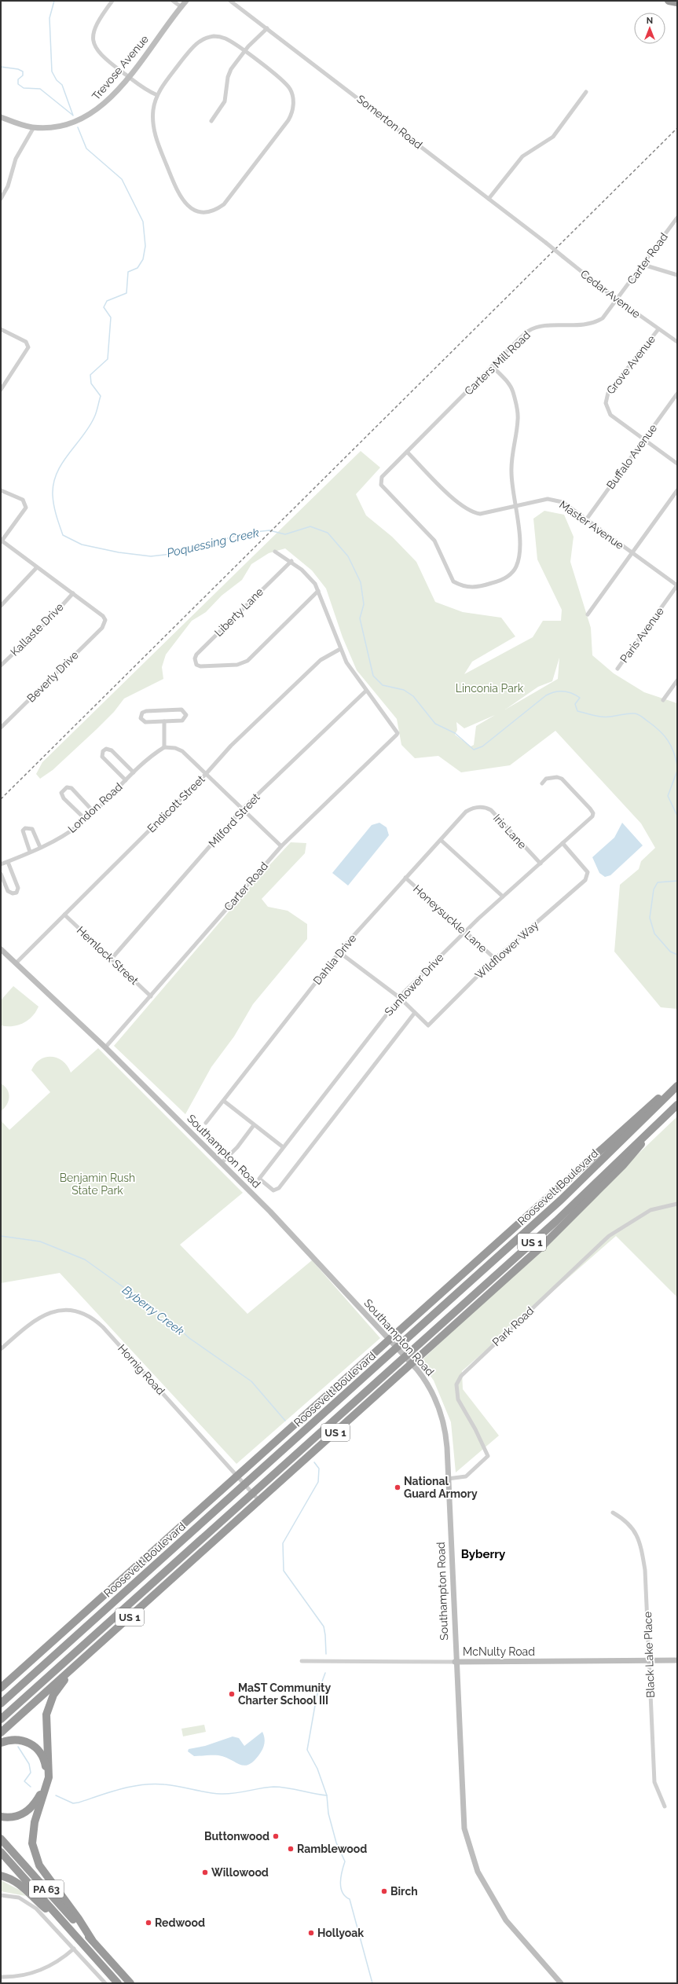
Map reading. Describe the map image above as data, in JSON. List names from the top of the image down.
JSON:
{
  "streets": {
    "highway": ["Roosevelt Boulevard", "US 1", "PA 63"],
    "street": [
      "Trevose Avenue",
      "Somerton Road",
      "Carter Road",
      "Cedar Avenue",
      "Carters Mill Road",
      "Grove Avenue",
      "Buffalo Avenue",
      "Master Avenue",
      "Liberty Lane",
      "Kallaste Drive",
      "Paris Avenue",
      "Beverly Drive",
      "Endicott Street",
      "London Road",
      "Milford Street",
      "Iris Lane",
      "Honeysuckle Lane",
      "Wildflower Way",
      "Hemlock Street",
      "Dahlia Drive",
      "Sunflower Drive",
      "Southampton Road",
      "Park Road",
      "Hornig Road",
      "McNulty Road",
      "Black Lake Place"
    ]
  },
  "crossings": [
    ["Somerton Road", "Cedar Avenue"],
    ["Carter Road", "Cedar Avenue"],
    ["Carter Road", "Carters Mill Road"],
    ["Carter Road", "Milford Street"],
    ["Carter Road", "Hemlock Street"],
    ["Carter Road", "Southampton Road"],
    ["Cedar Avenue", "Carters Mill Road"],
    ["Cedar Avenue", "Grove Avenue"],
    ["Carters Mill Road", "Master Avenue"],
    ["Grove Avenue", "Buffalo Avenue"],
    ["Buffalo Avenue", "Master Avenue"],
    ["Master Avenue", "Paris Avenue"],
    ["Kallaste Drive", "Beverly Drive"],
    ["Endicott Street", "Hemlock Street"],
    ["Endicott Street", "Southampton Road"],
    ["Milford Street", "Hemlock Street"],
    ["Iris Lane", "Dahlia Drive"],
    ["Iris Lane", "Sunflower Drive"],
    ["Honeysuckle Lane", "Wildflower Way"],
    ["Honeysuckle Lane", "Dahlia Drive"],
    ["Honeysuckle Lane", "Sunflower Drive"],
    ["Wildflower Way", "Sunflower Drive"],
    ["Southampton Road", "Roosevelt Boulevard"],
    ["Southampton Road", "Park Road"],
    ["Southampton Road", "McNulty Road"],
    ["Roosevelt Boulevard", "Hornig Road"],
    ["McNulty Road", "Black Lake Place"]
  ],
  "districts": ["Byberry"],
  "water": ["Poquessing Creek", "Byberry Creek"],
  "parks": ["Linconia Park", "Benjamin Rush State Park"],
  "places": [
    "National Guard Armory",
    "MaST Community Charter School III",
    "Buttonwood",
    "Ramblewood",
    "Willowood",
    "Birch",
    "Redwood",
    "Hollyoak"
  ],
  "north": "top"
}
